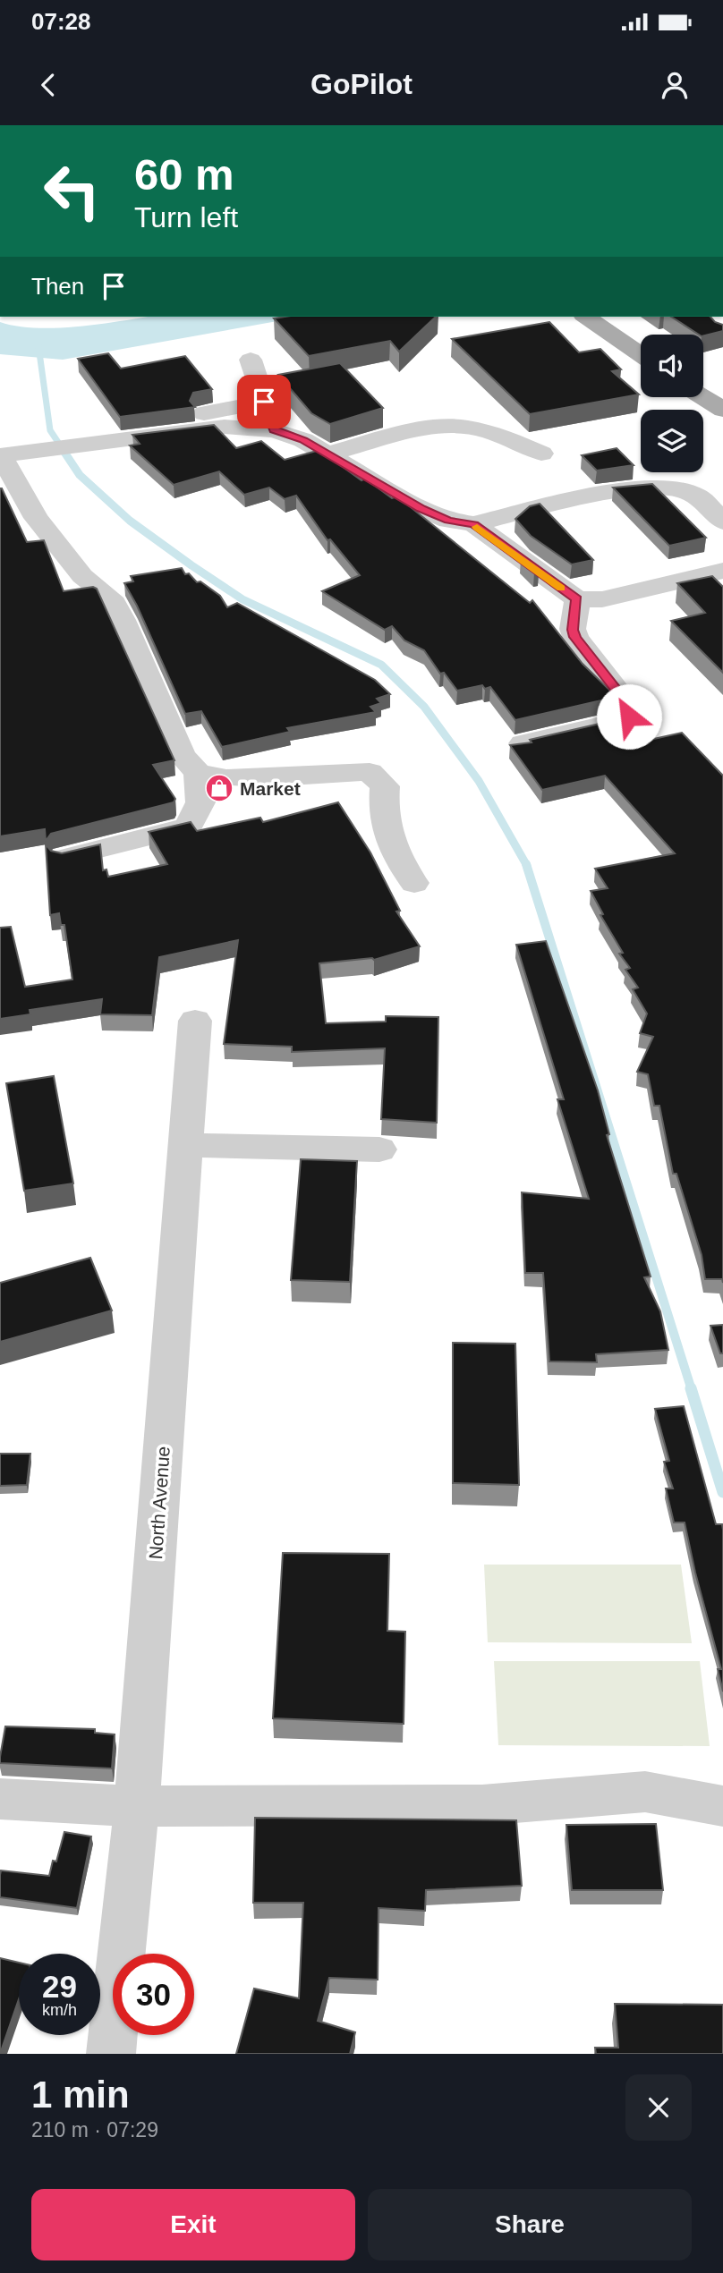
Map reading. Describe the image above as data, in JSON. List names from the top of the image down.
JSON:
{
  "streets": {
    "street": ["North Avenue"]
  },
  "places": {
    "shop": ["Market"]
  },
  "page": {
    "status": "07:28",
    "header": "GoPilot",
    "turn": ["60 m", "Turn left"],
    "then": "Then",
    "speed": "29 km/h",
    "limit": "30",
    "heading": ["1 min", "210 m · 07:29"],
    "buttons": ["Exit", "Share"]
  }
}
